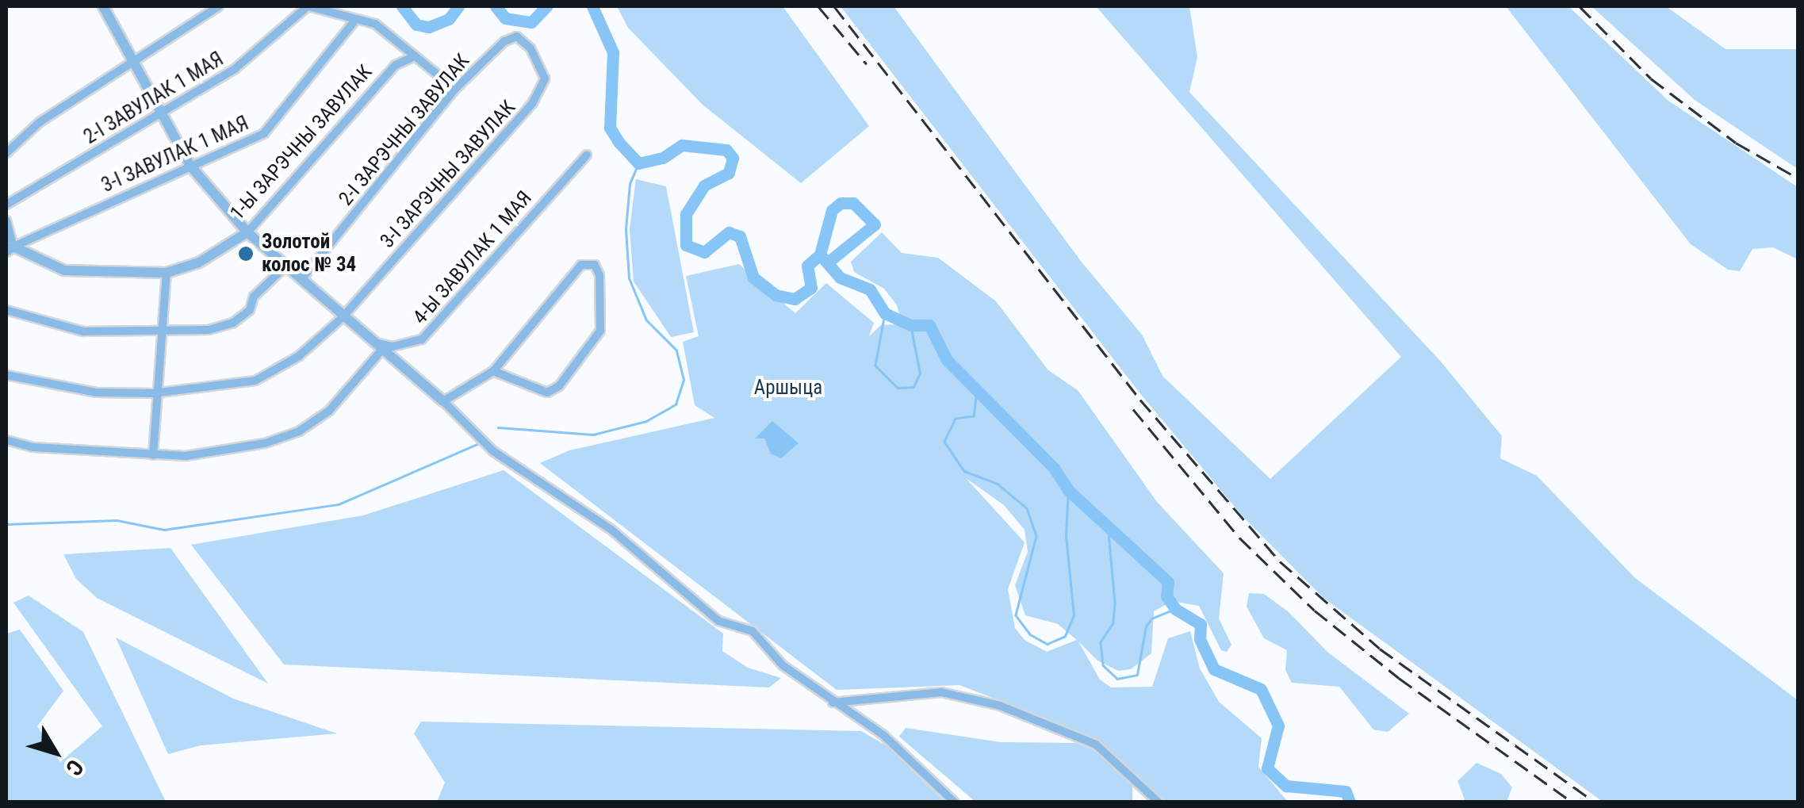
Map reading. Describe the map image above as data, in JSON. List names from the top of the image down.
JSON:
{
  "streets": {
    "street": [
      "2-І ЗАВУЛАК 1 МАЯ",
      "2-І ЗАРЭЧНЫ ЗАВУЛАК",
      "1-Ы ЗАРЭЧНЫ ЗАВУЛАК",
      "3-І ЗАВУЛАК 1 МАЯ",
      "3-І ЗАРЭЧНЫ ЗАВУЛАК",
      "4-Ы ЗАВУЛАК 1 МАЯ"
    ]
  },
  "crossings": [
    ["2-І ЗАВУЛАК 1 МАЯ", "3-І ЗАВУЛАК 1 МАЯ"],
    ["2-І ЗАРЭЧНЫ ЗАВУЛАК", "3-І ЗАРЭЧНЫ ЗАВУЛАК"],
    ["1-Ы ЗАРЭЧНЫ ЗАВУЛАК", "3-І ЗАВУЛАК 1 МАЯ"]
  ],
  "parks": ["Аршыца"],
  "places": ["Золотой колос № 34"],
  "north": "bottom right"
}
